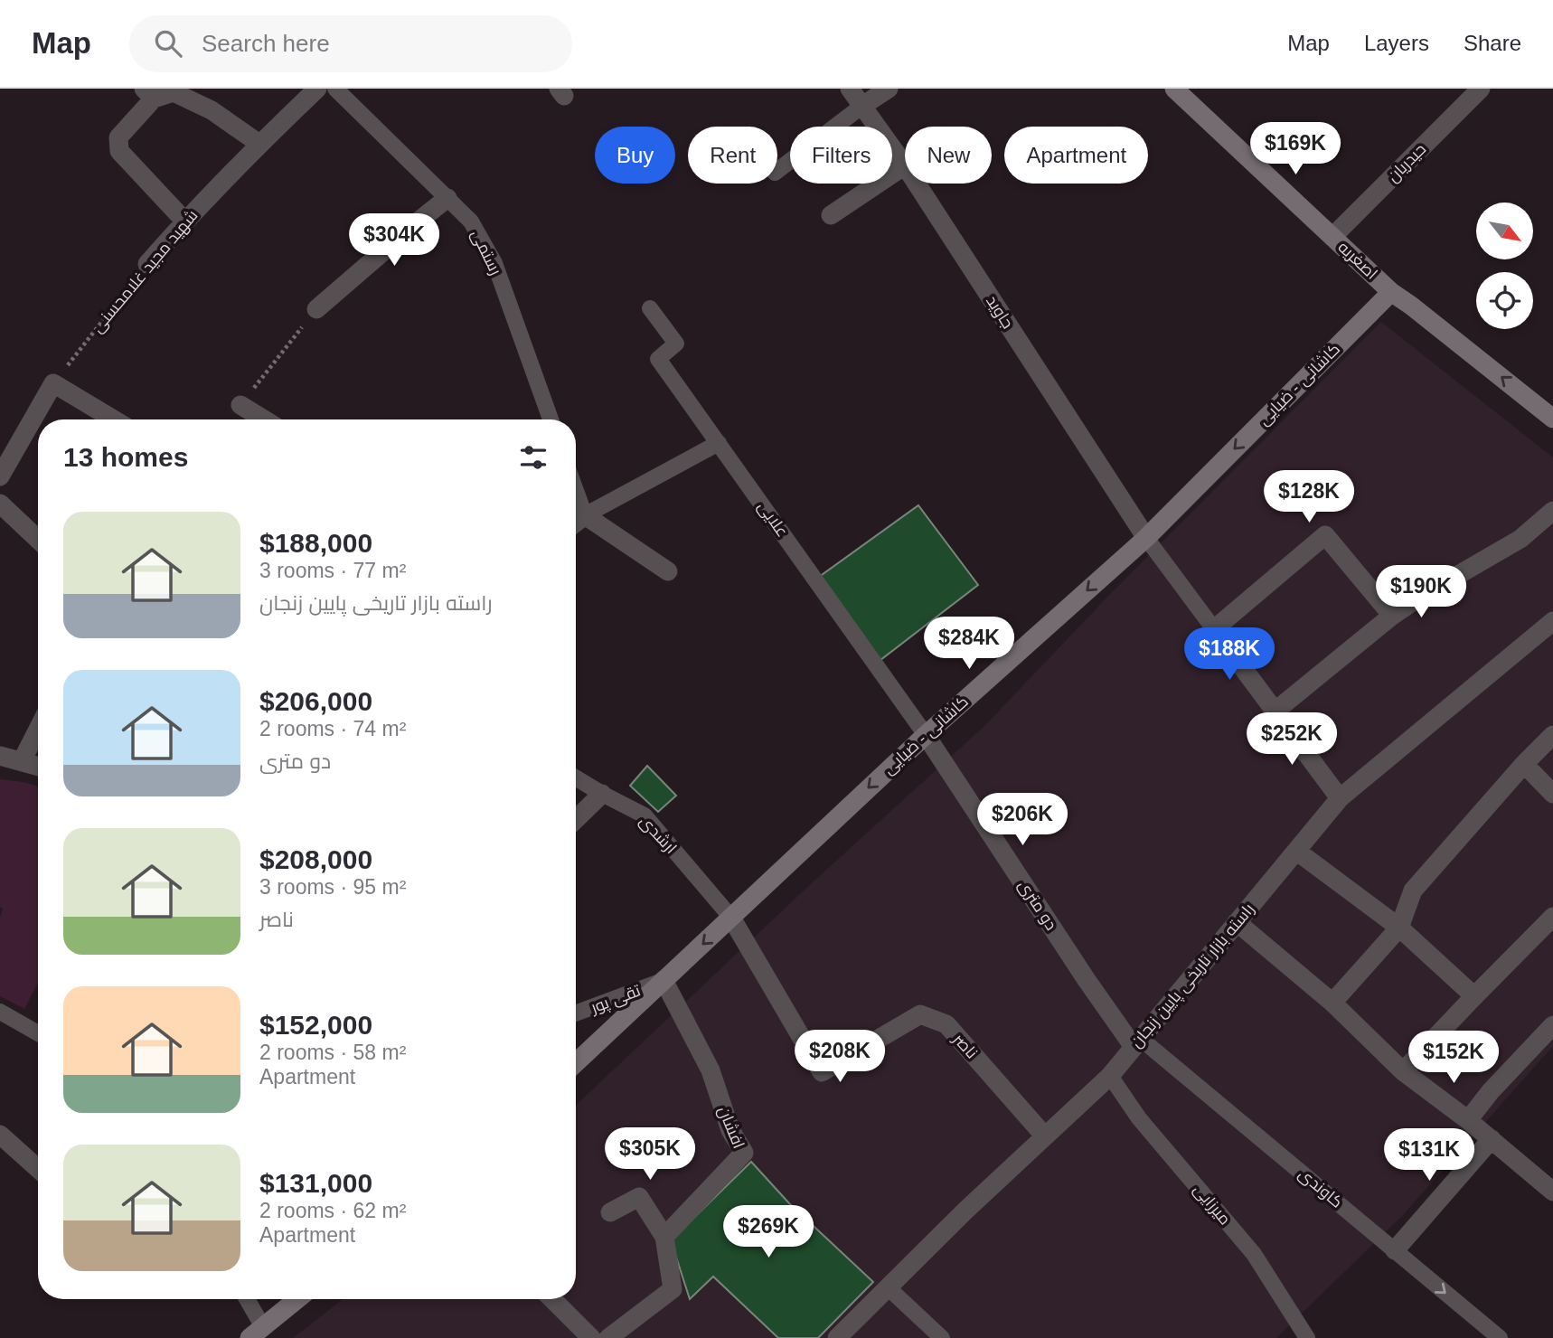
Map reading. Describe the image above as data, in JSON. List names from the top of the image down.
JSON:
{
  "streets": {
    "street": [
      "حیدریان",
      "اصغریه",
      "شهید مجید غلامحسنی",
      "جاوید",
      "کاشانی - ضیایی",
      "دو متری",
      "راسته بازار تاریخی پایین زنجان",
      "ناصر",
      "افشان"
    ],
    "lane": [
      "رستمی",
      "علایی",
      "ارشدی",
      "تقی پور",
      "کاوندی",
      "میرزایی"
    ]
  },
  "crossings": [
    ["حیدریان", "اصغریه"],
    ["اصغریه", "کاشانی - ضیایی"],
    ["جاوید", "کاشانی - ضیایی"],
    ["کاشانی - ضیایی", "علایی"],
    ["کاشانی - ضیایی", "ارشدی"],
    ["کاشانی - ضیایی", "دو متری"],
    ["کاشانی - ضیایی", "تقی پور"],
    ["کاشانی - ضیایی", "ناصر"],
    ["کاشانی - ضیایی", "افشان"],
    ["علایی", "دو متری"],
    ["ارشدی", "ناصر"],
    ["دو متری", "راسته بازار تاریخی پایین زنجان"],
    ["دو متری", "کاوندی"],
    ["راسته بازار تاریخی پایین زنجان", "ناصر"],
    ["راسته بازار تاریخی پایین زنجان", "کاوندی"],
    ["راسته بازار تاریخی پایین زنجان", "میرزایی"],
    ["تقی پور", "افشان"]
  ],
  "one_way": ["اصغریه", "کاشانی - ضیایی"],
  "north": "bottom right",
  "page": {
    "header": "Map",
    "search": "Search here",
    "nav": ["Map", "Layers", "Share"],
    "price": [
      "$169K",
      "$304K",
      "$128K",
      "$190K",
      "$284K",
      "$188K",
      "$252K",
      "$206K",
      "$208K",
      "$152K",
      "$305K",
      "$131K",
      "$269K"
    ],
    "chip": [
      "Buy",
      "Rent",
      "Filters",
      "New",
      "Apartment"
    ],
    "heading": "13 homes",
    "list": [
      {
        "name": "$188,000",
        "note": "3 rooms · 77 m² · راسته بازار تاریخی پایین زنجان"
      },
      {
        "name": "$206,000",
        "note": "2 rooms · 74 m² · دو متری"
      },
      {
        "name": "$208,000",
        "note": "3 rooms · 95 m² · ناصر"
      },
      {
        "name": "$152,000",
        "note": "2 rooms · 58 m² · Apartment"
      },
      {
        "name": "$131,000",
        "note": "2 rooms · 62 m² · Apartment"
      }
    ]
  }
}
